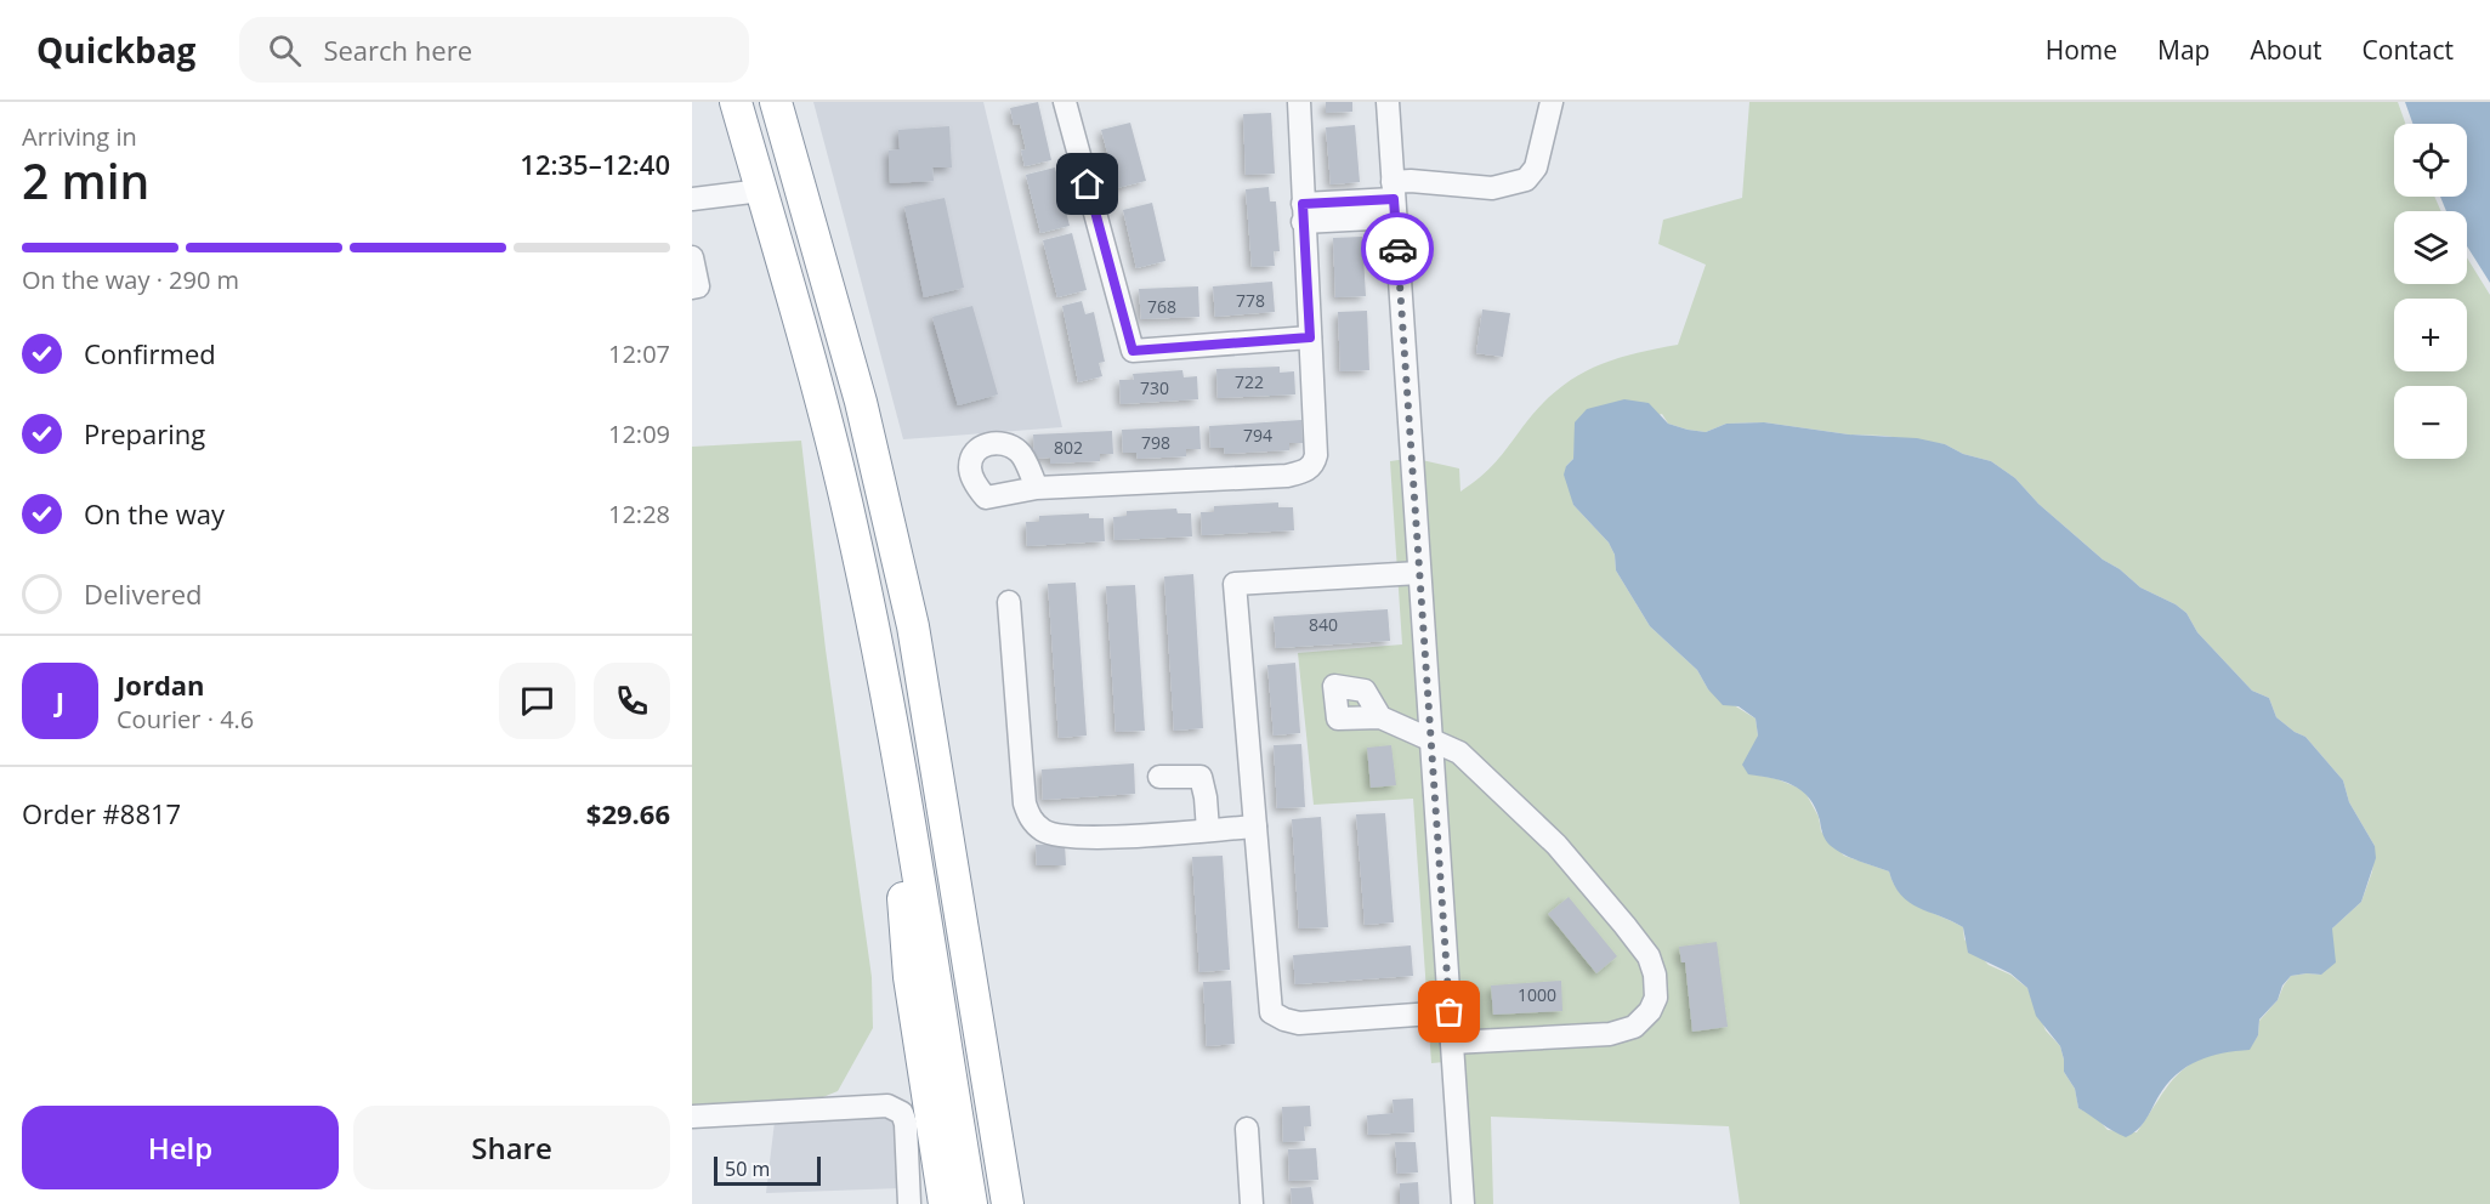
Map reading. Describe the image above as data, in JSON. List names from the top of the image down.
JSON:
{
  "house_numbers": [
    "778",
    "768",
    "722",
    "730",
    "794",
    "798",
    "802",
    "840",
    "1000"
  ],
  "scale_bar": "50 m",
  "page": {
    "header": "Quickbag",
    "search": "Search here",
    "nav": [
      "Home",
      "Map",
      "About",
      "Contact"
    ],
    "heading": ["2 min", "Arriving in", "12:35–12:40"],
    "panel": [
      "Jordan",
      "Courier · 4.6",
      "Order #8817",
      "$29.66"
    ],
    "map_buttons": ["+", "−"],
    "bar": "On the way · 290 m",
    "list": [
      ["Confirmed", "12:07"],
      ["Preparing", "12:09"],
      ["On the way", "12:28"],
      "Delivered"
    ],
    "round": "J",
    "buttons": ["Help", "Share"],
    "scale": "50 m"
  }
}
